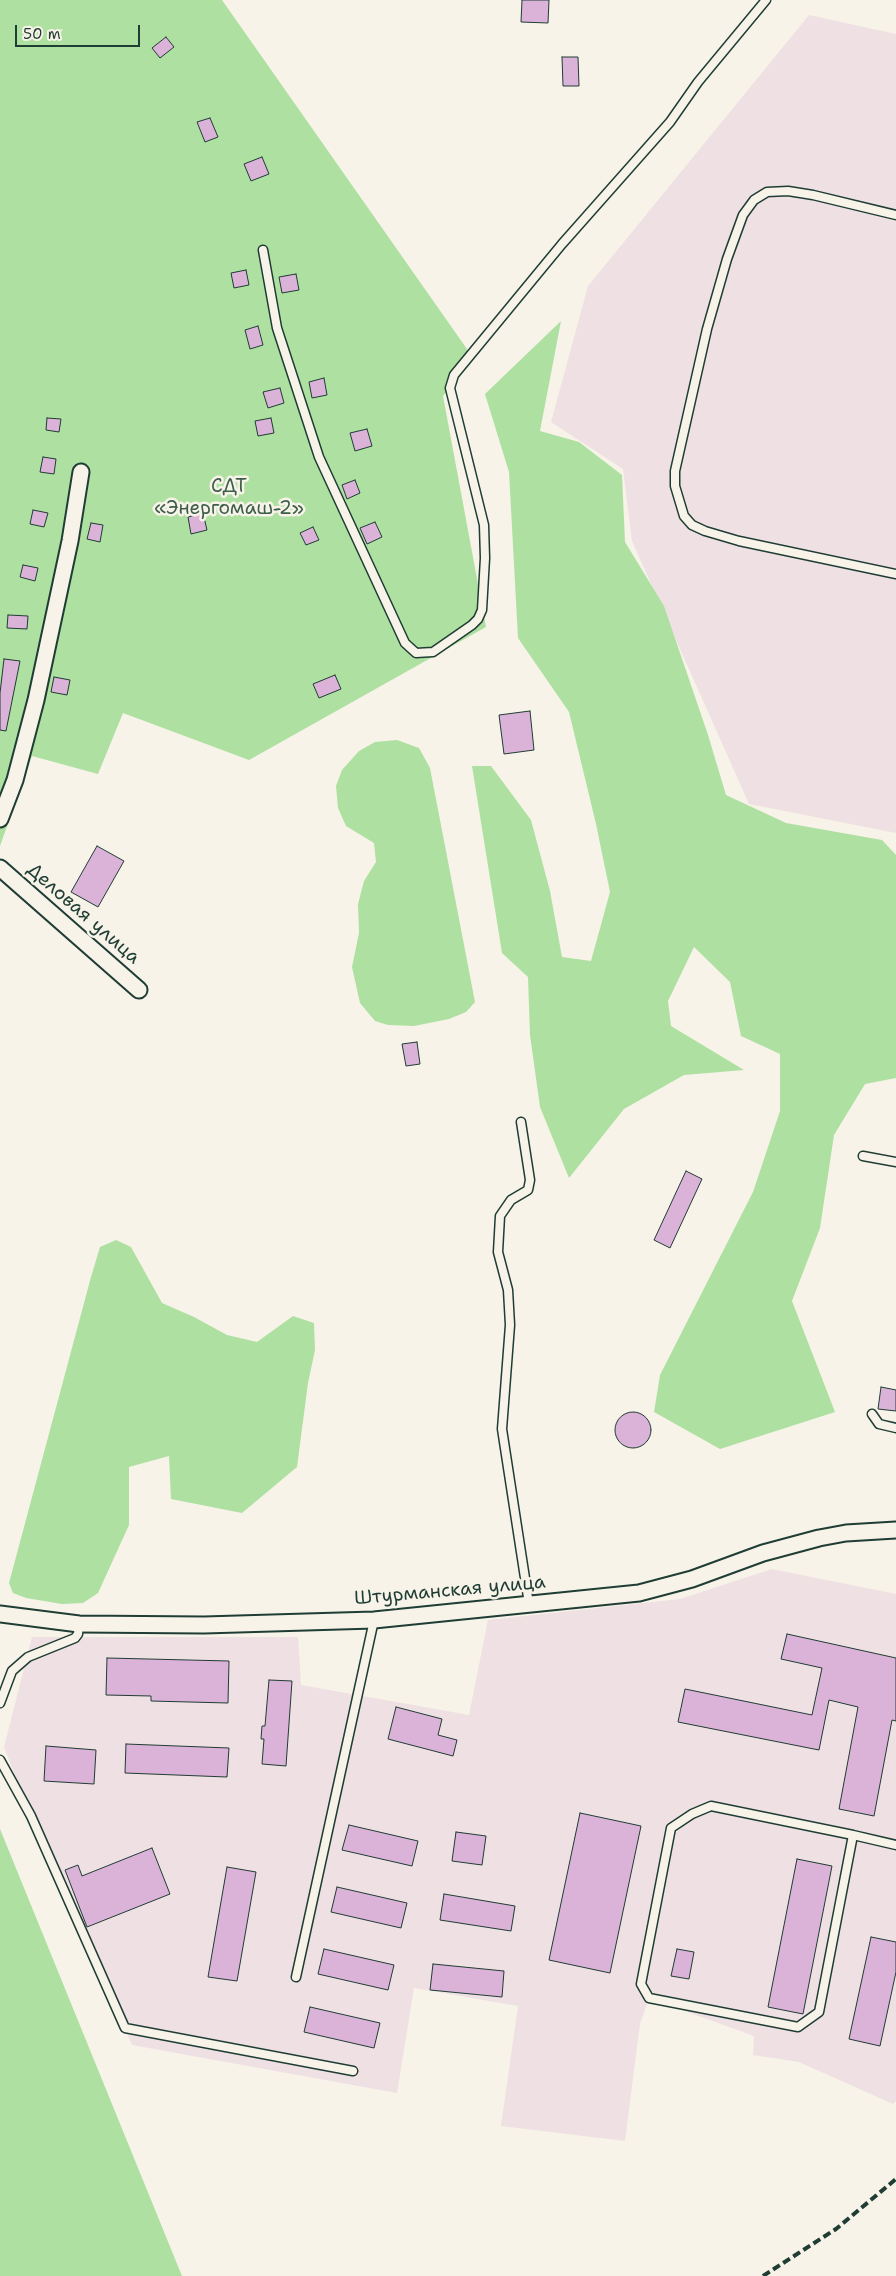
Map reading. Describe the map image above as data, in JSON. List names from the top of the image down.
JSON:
{
  "streets": {
    "street": ["Деловая улица", "Штурманская улица"]
  },
  "parks": ["СДТ «Энергомаш-2»"],
  "scale_bar": "50 m"
}
